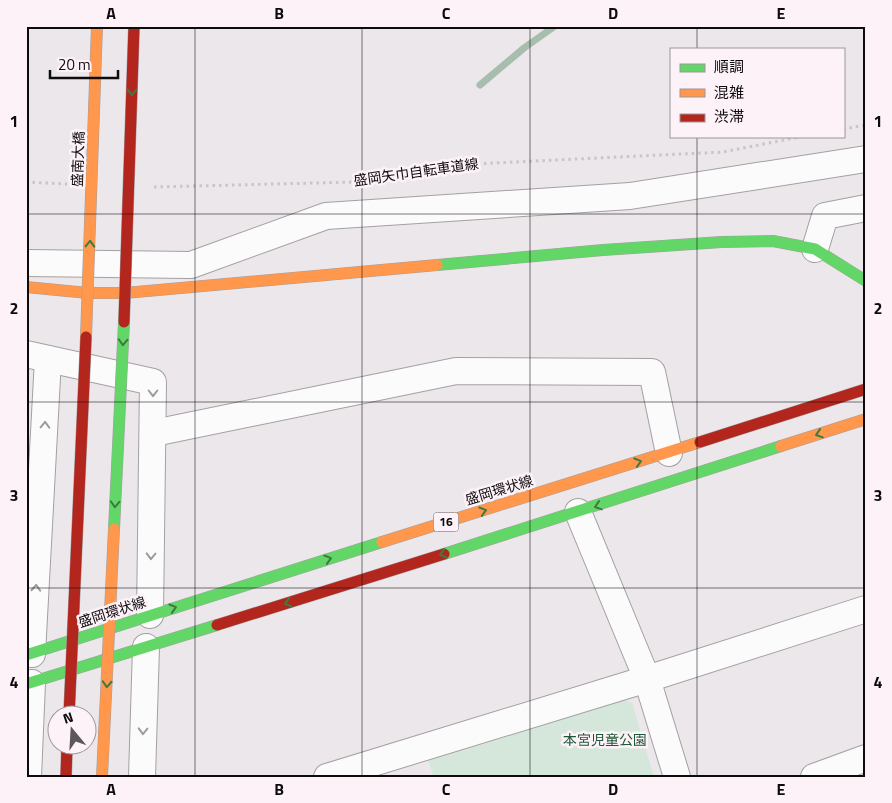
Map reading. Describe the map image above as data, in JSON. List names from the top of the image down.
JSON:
{
  "streets": {
    "street": ["盛南大橋", "盛岡環状線", "16"],
    "path": ["盛岡矢巾自転車道線"]
  },
  "parks": ["本宮児童公園"],
  "legend": ["順調", "混雑", "渋滞"],
  "scale_bar": "20 m",
  "north": "top",
  "grid": {
    "columns": [
      "A",
      "B",
      "C",
      "D",
      "E"
    ],
    "rows": [
      "1",
      "2",
      "3",
      "4"
    ]
  }
}
